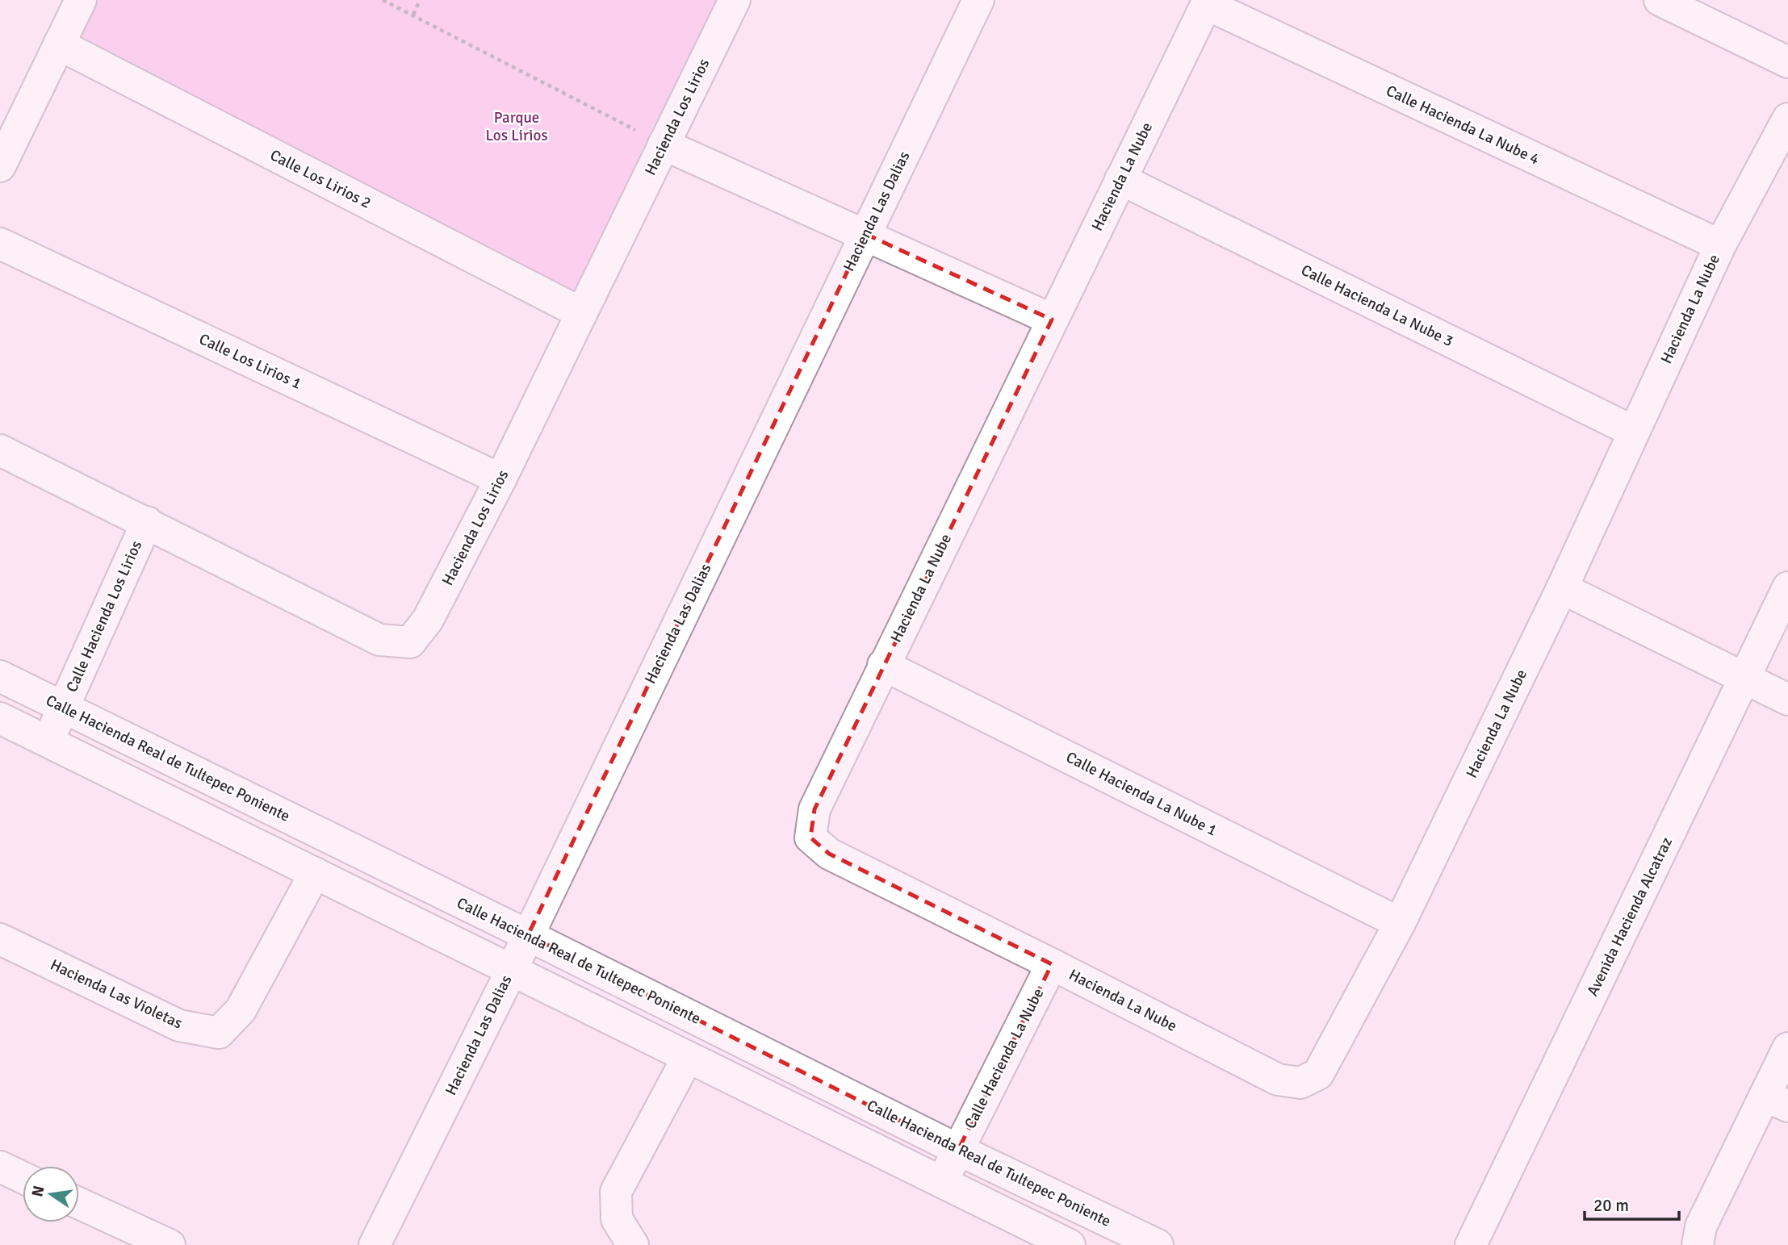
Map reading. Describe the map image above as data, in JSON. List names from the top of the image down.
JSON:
{
  "streets": {
    "street": [
      "Hacienda Los Lirios",
      "Calle Hacienda La Nube 4",
      "Hacienda La Nube",
      "Calle Los Lirios 2",
      "Hacienda Las Dalias",
      "Calle Hacienda La Nube 3",
      "Calle Los Lirios 1",
      "Calle Hacienda Los Lirios",
      "Calle Hacienda Real de Tultepec Poniente",
      "Calle Hacienda La Nube 1",
      "Avenida Hacienda Alcatraz",
      "Hacienda Las Violetas",
      "Calle Hacienda La Nube"
    ]
  },
  "crossings": [
    ["Hacienda Los Lirios", "Calle Los Lirios 2"],
    ["Hacienda Los Lirios", "Calle Los Lirios 1"],
    ["Hacienda Los Lirios", "Calle Hacienda Los Lirios"],
    ["Calle Hacienda La Nube 4", "Hacienda La Nube"],
    ["Hacienda La Nube", "Calle Hacienda La Nube 3"],
    ["Hacienda La Nube", "Calle Hacienda La Nube 1"],
    ["Hacienda La Nube", "Calle Hacienda La Nube"],
    ["Hacienda Las Dalias", "Calle Hacienda Real de Tultepec Poniente"],
    ["Calle Hacienda Los Lirios", "Calle Hacienda Real de Tultepec Poniente"],
    ["Calle Hacienda Real de Tultepec Poniente", "Calle Hacienda La Nube"]
  ],
  "parks": ["Parque Los Lirios"],
  "scale_bar": "20 m",
  "north": "left"
}
